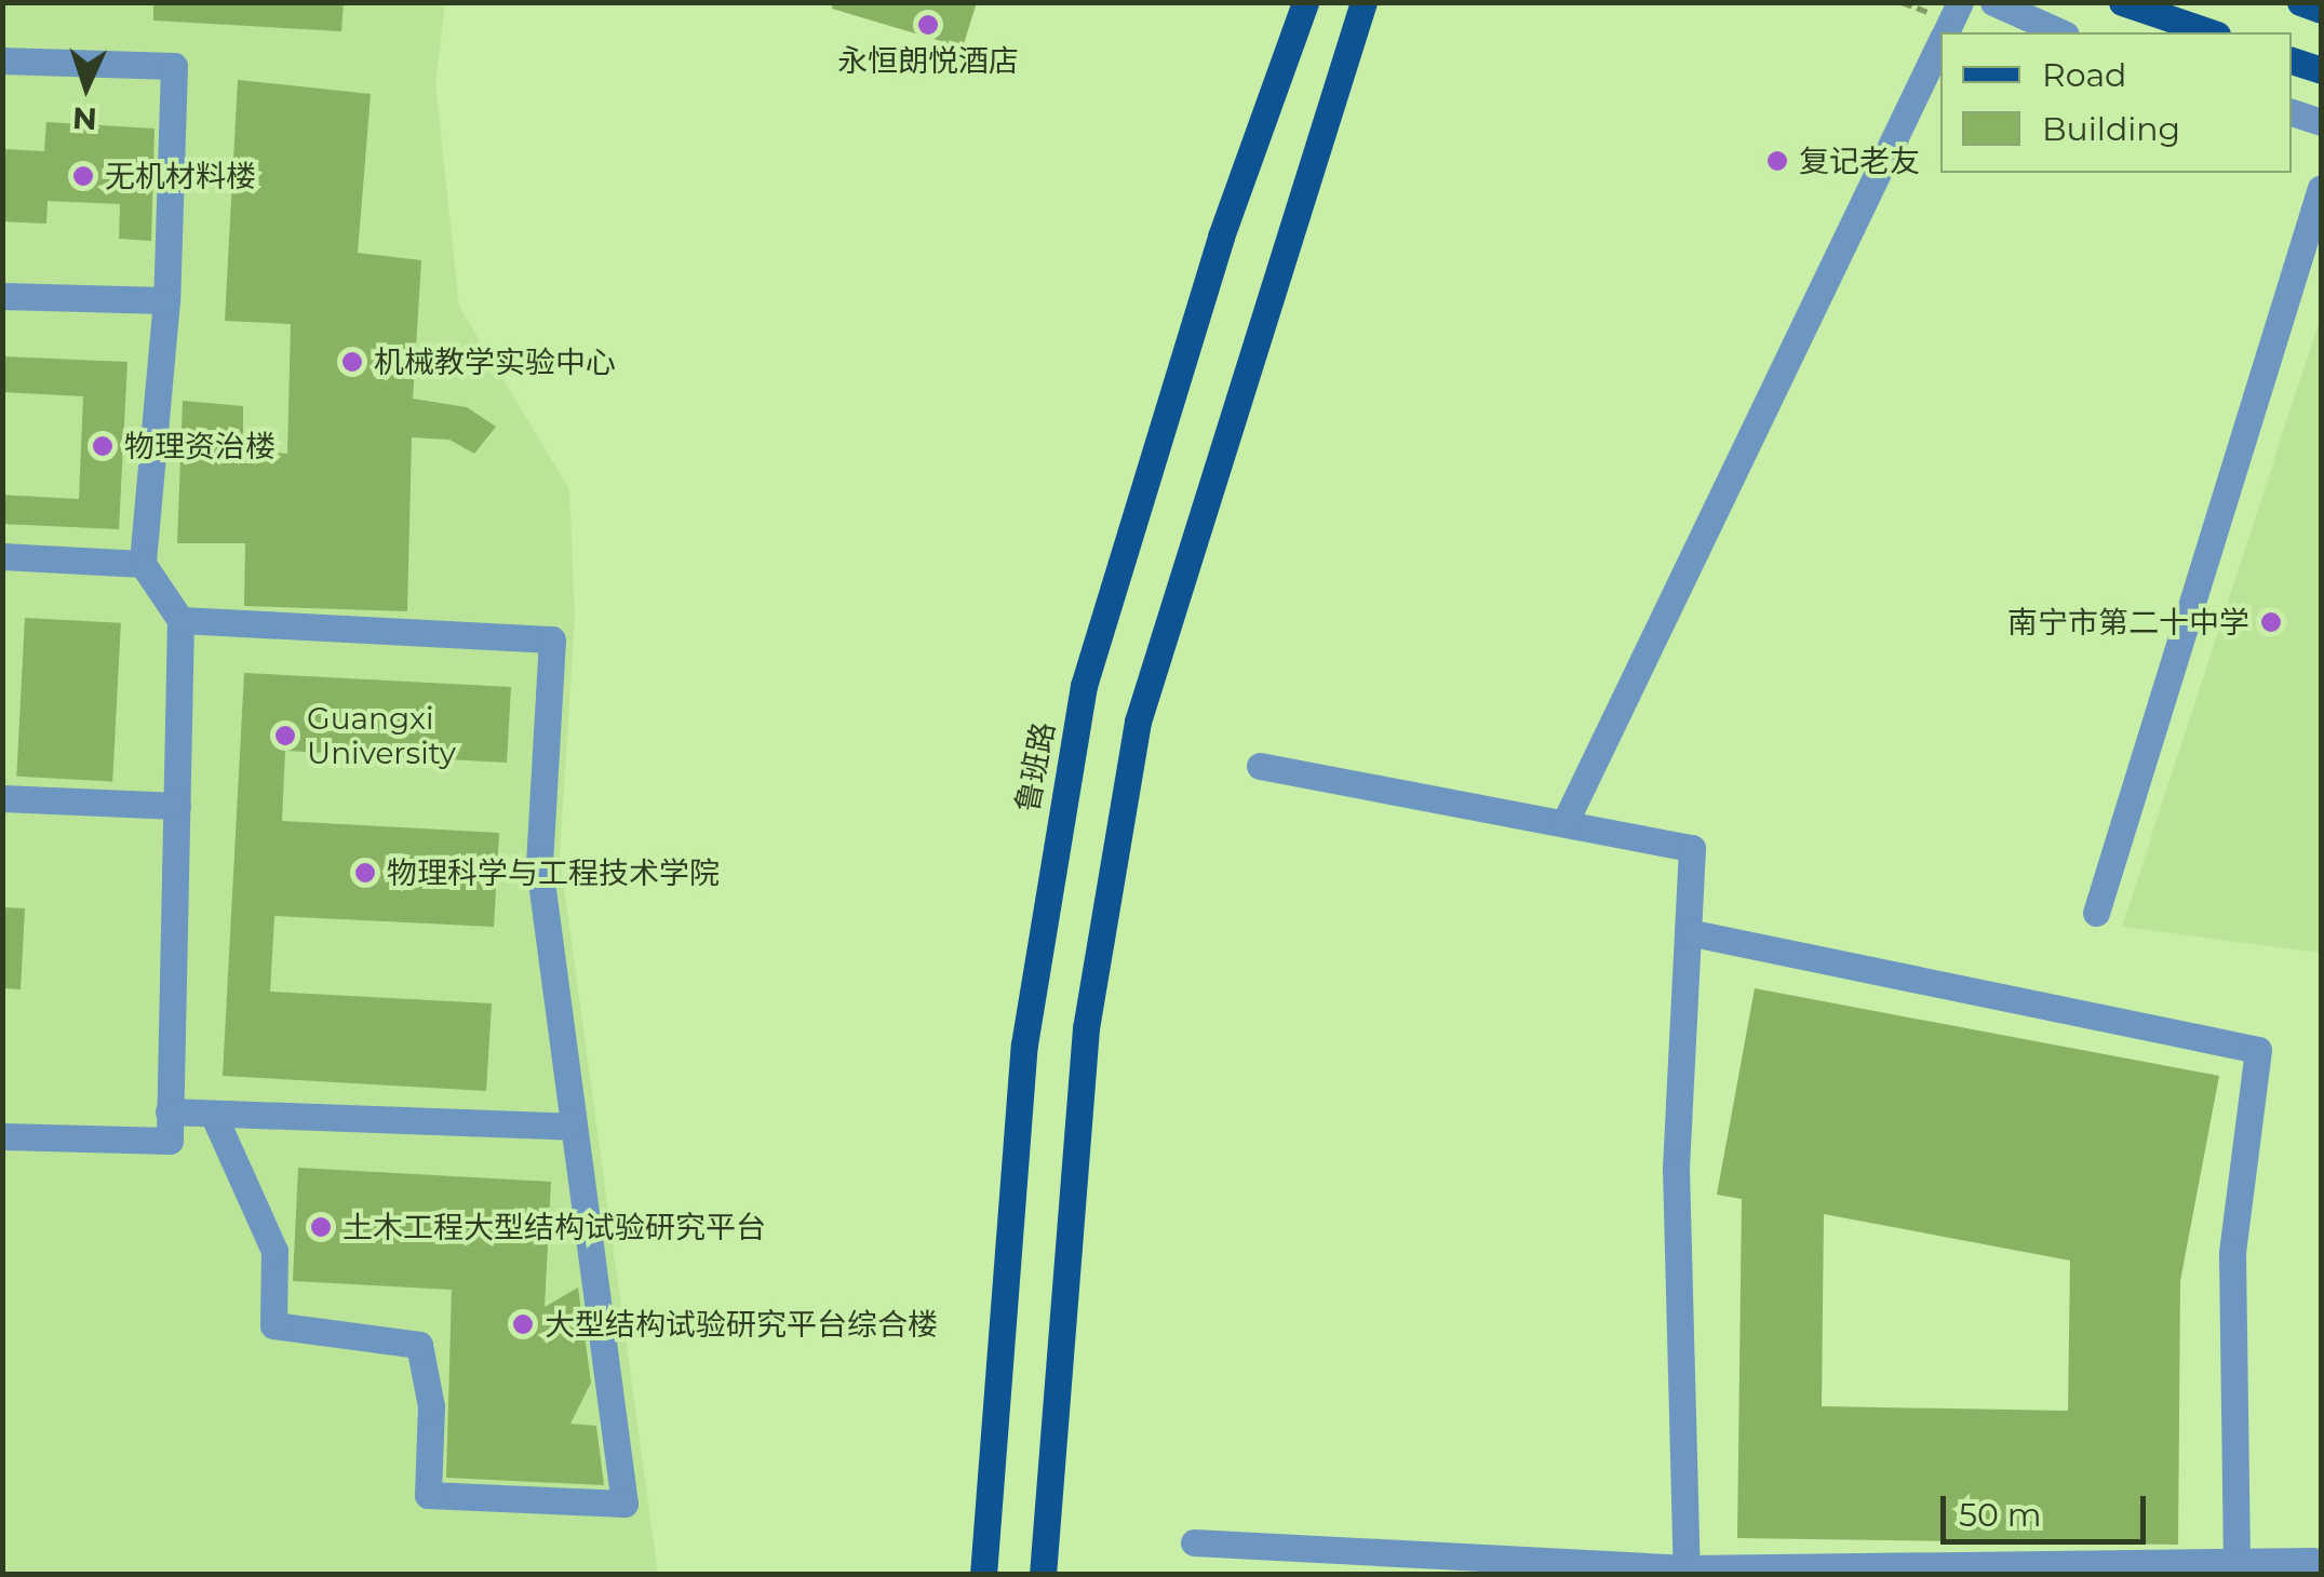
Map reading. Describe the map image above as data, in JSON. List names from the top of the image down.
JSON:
{
  "streets": {
    "main road": ["鲁班路"]
  },
  "places": [
    "永恒朗悦酒店",
    "复记老友",
    "无机材料楼",
    "机械教学实验中心",
    "物理资治楼",
    "南宁市第二十中学",
    "Guangxi University",
    "物理科学与工程技术学院",
    "土木工程大型结构试验研究平台",
    "大型结构试验研究平台综合楼"
  ],
  "legend": ["Road", "Building"],
  "scale_bar": "50 m",
  "north": "bottom"
}
